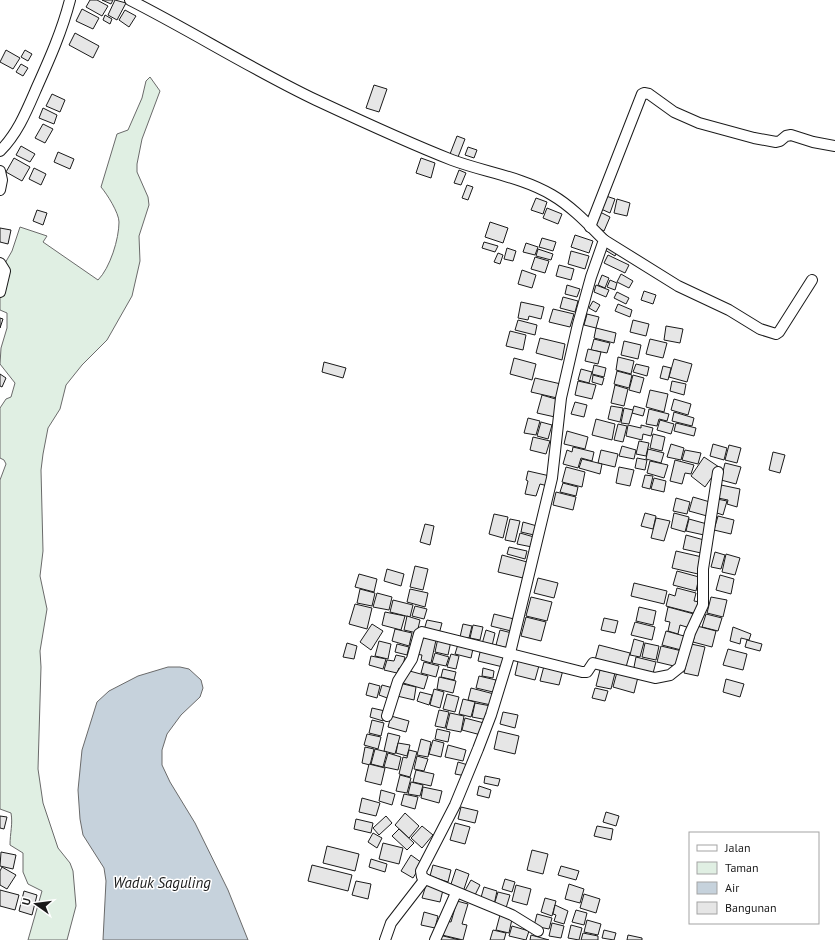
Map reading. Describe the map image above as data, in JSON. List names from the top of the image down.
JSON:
{
  "water": ["Waduk Saguling"],
  "legend": [
    "Jalan",
    "Taman",
    "Air",
    "Bangunan"
  ],
  "north": "left"
}
